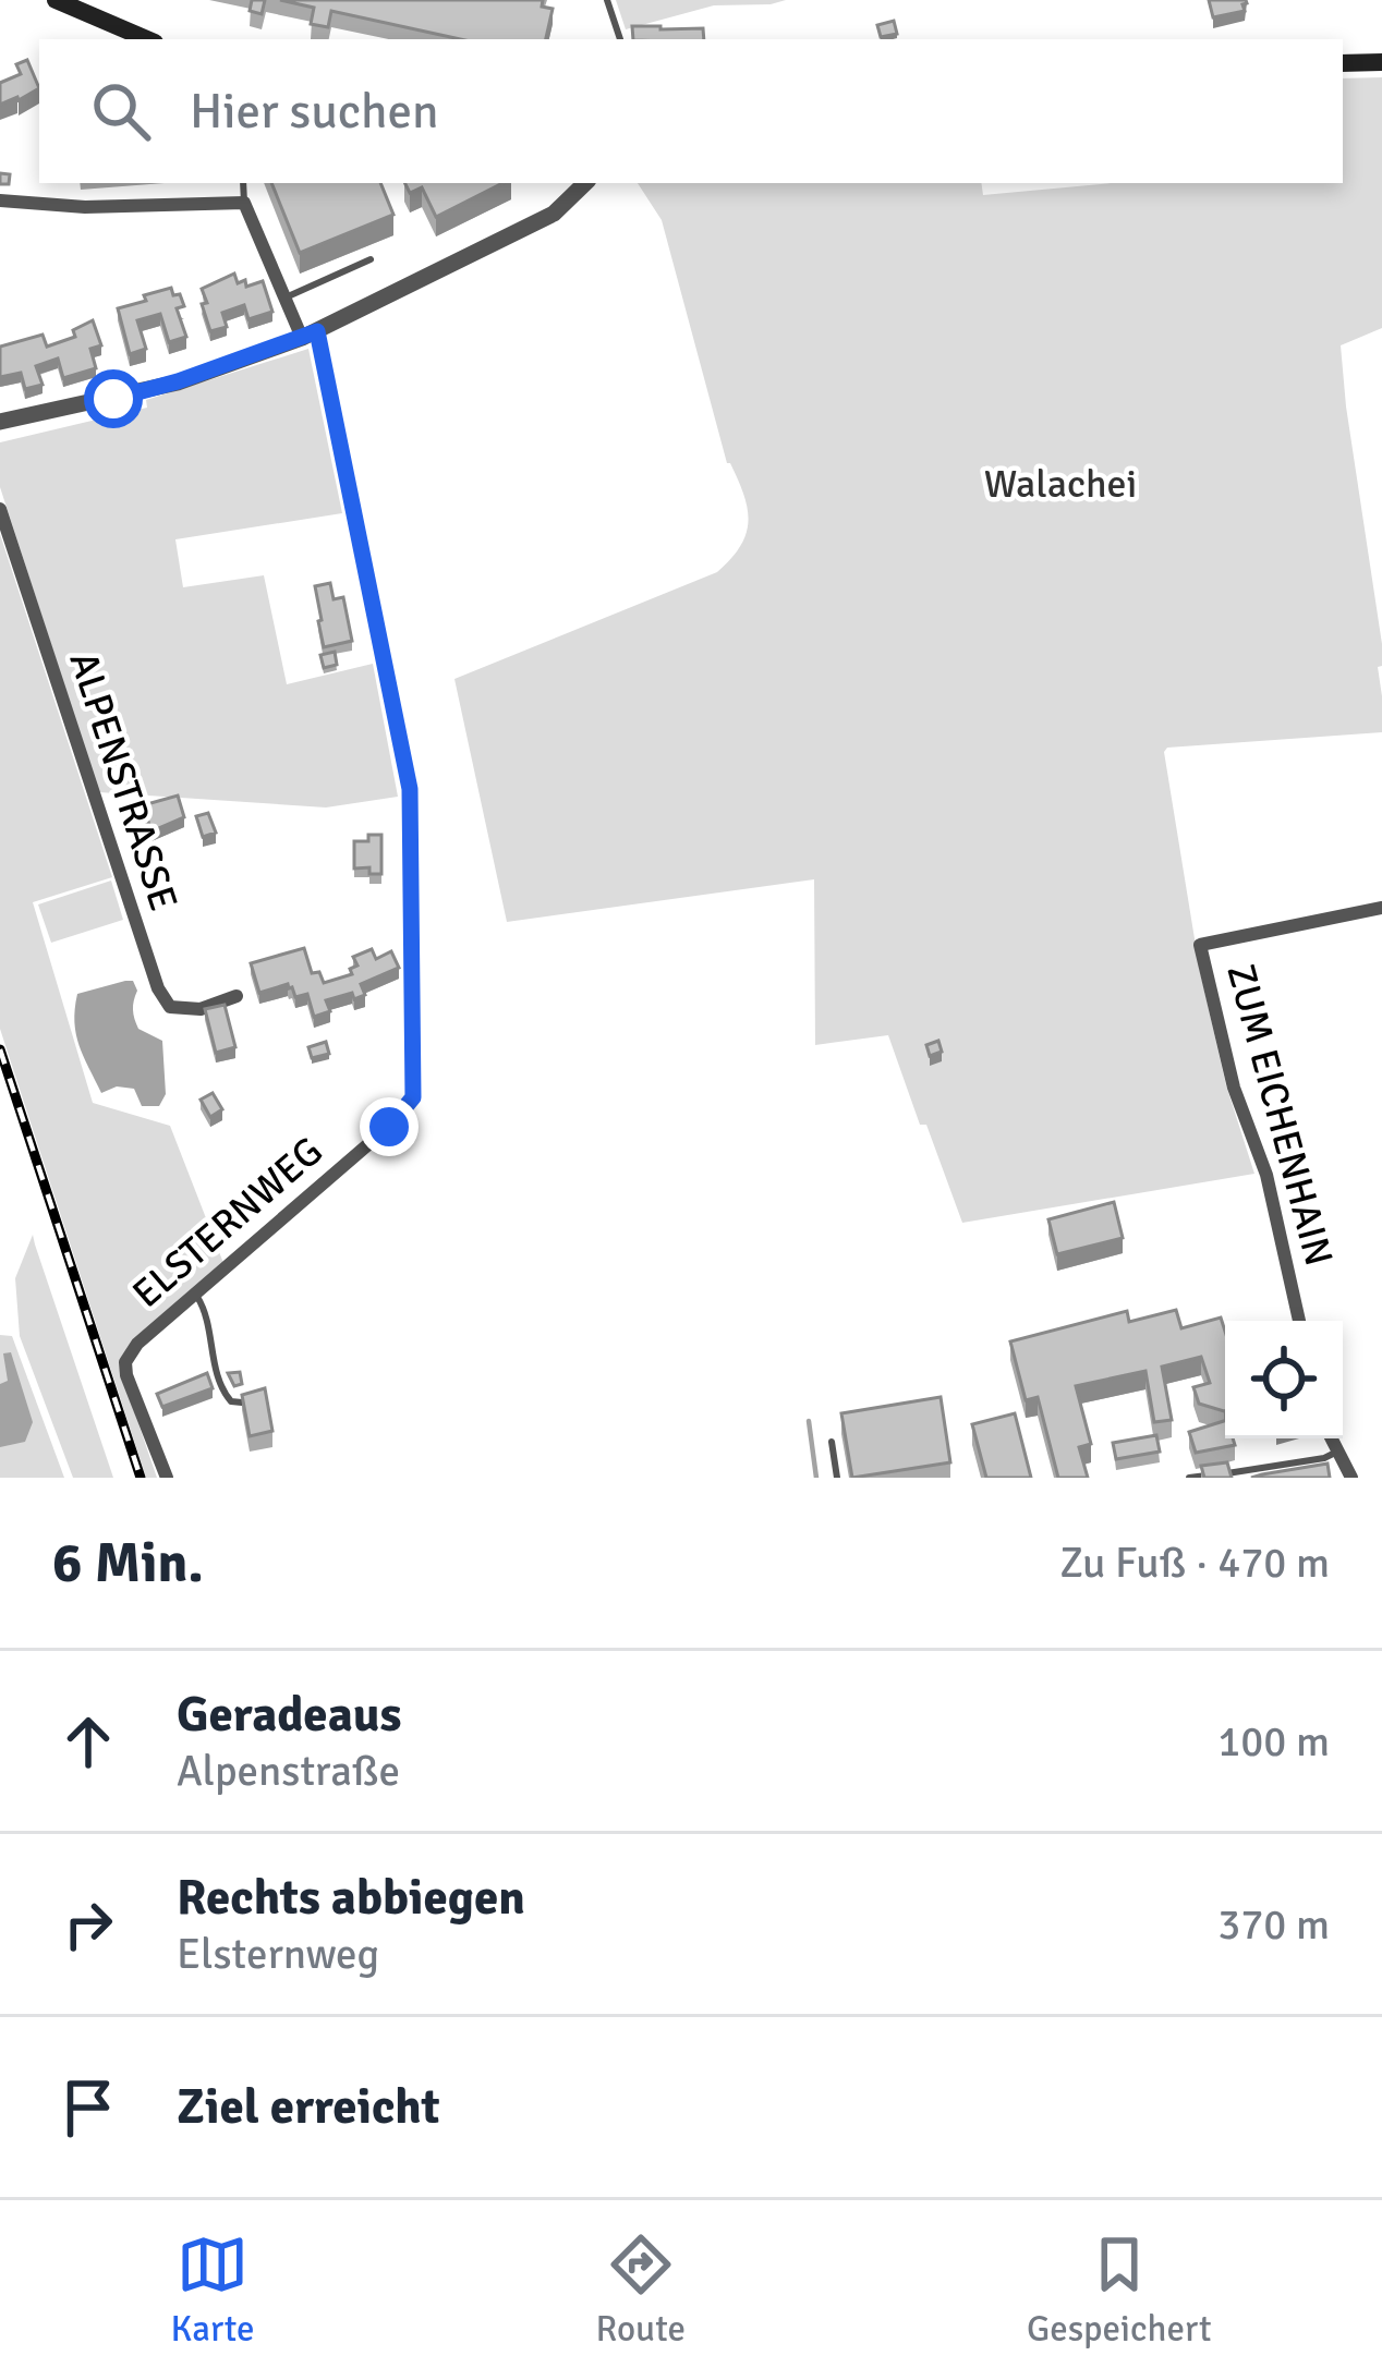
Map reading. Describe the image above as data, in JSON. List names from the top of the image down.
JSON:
{
  "streets": {
    "street": ["ALPENSTRASSE", "ZUM EICHENHAIN", "ELSTERNWEG"]
  },
  "parks": ["Walachei"],
  "page": {
    "search": "Hier suchen",
    "heading": ["6 Min.", "Zu Fuß · 470 m"],
    "list": [
      ["Geradeaus", "Alpenstraße", "100 m"],
      ["Rechts abbiegen", "Elsternweg", "370 m"],
      "Ziel erreicht"
    ],
    "nav": ["Karte", "Route", "Gespeichert"]
  }
}
